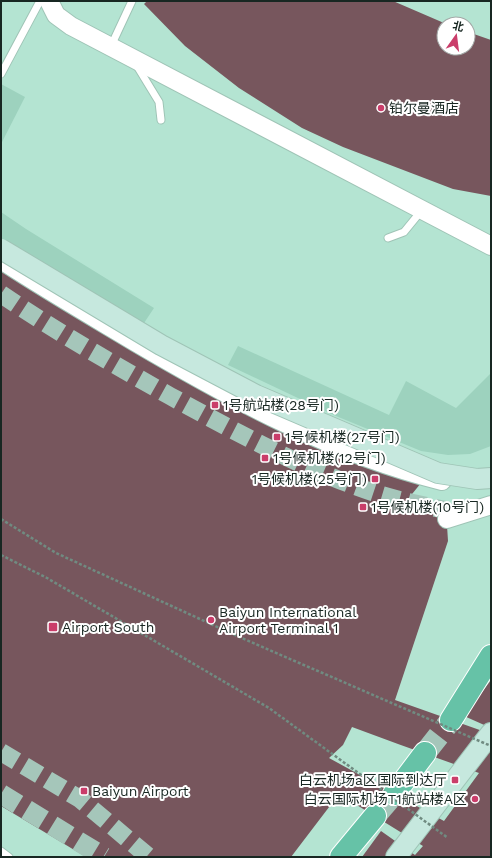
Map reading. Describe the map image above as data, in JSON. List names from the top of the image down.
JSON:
{
  "places": {
    "other": ["铂尔曼酒店", "Baiyun International Airport Terminal 1", "白云国际机场T1航站楼A区"],
    "transit": [
      "1号航站楼(28号门)",
      "1号候机楼(27号门)",
      "1号候机楼(12号门)",
      "1号候机楼(25号门)",
      "1号候机楼(10号门)",
      "Airport South",
      "白云机场a区国际到达厅",
      "Baiyun Airport"
    ]
  },
  "north": "top"
}
